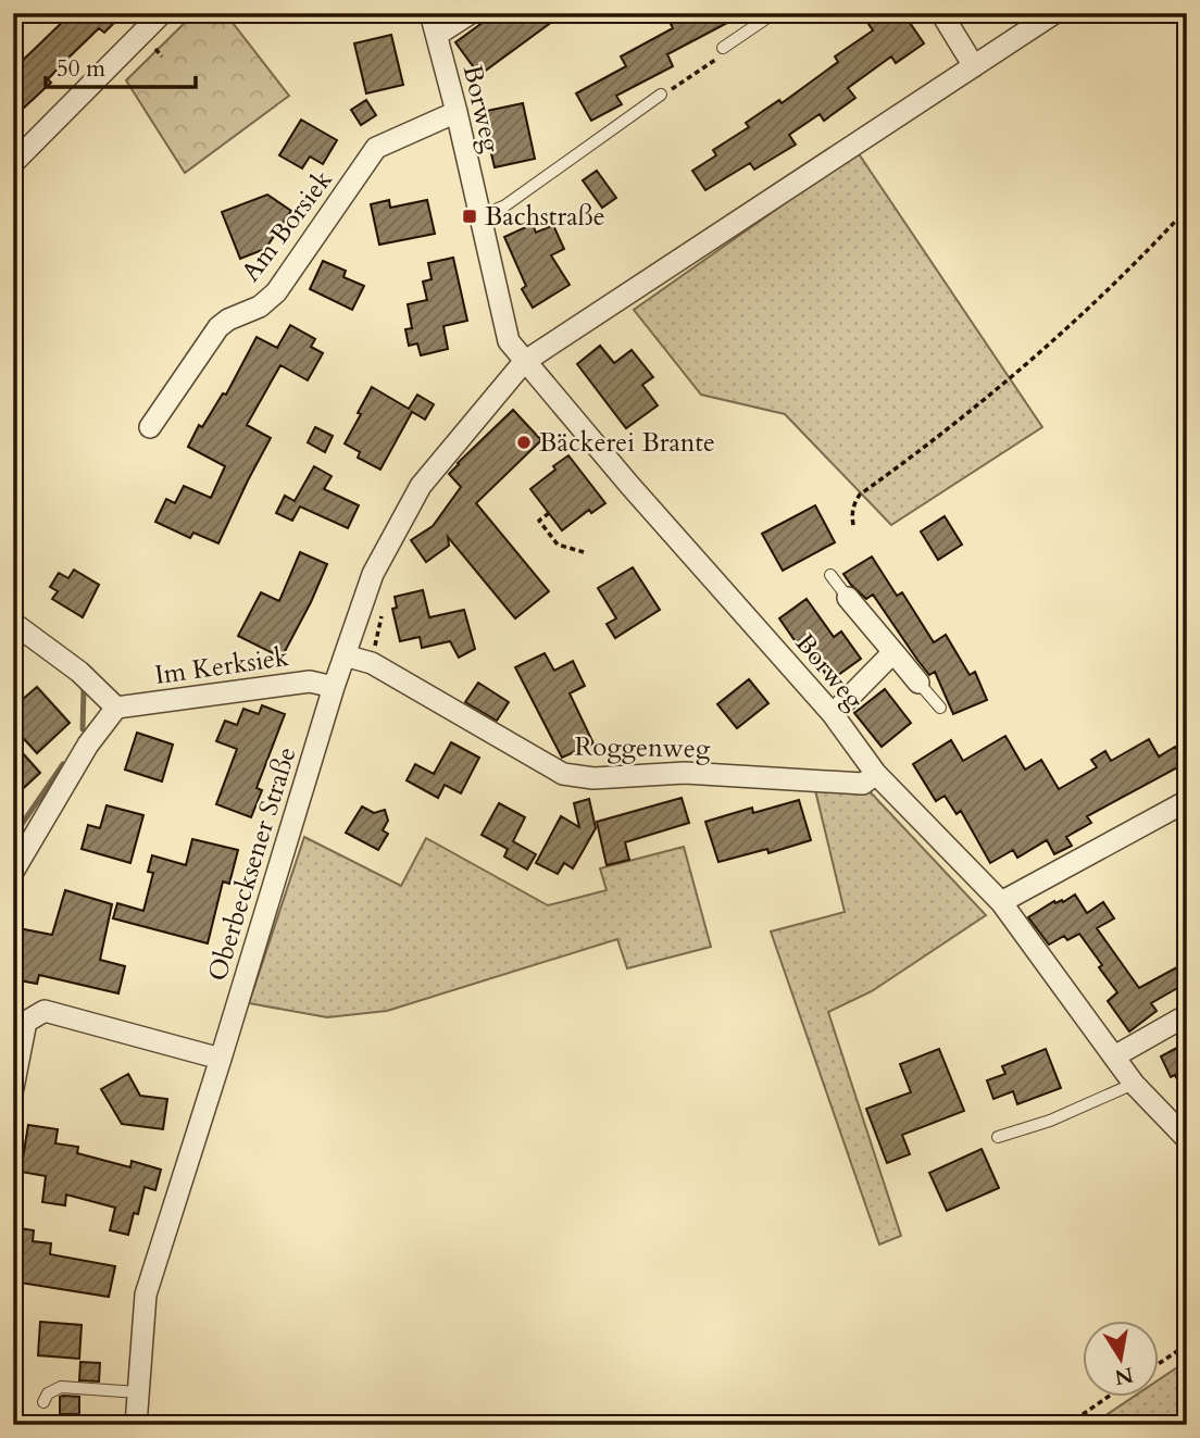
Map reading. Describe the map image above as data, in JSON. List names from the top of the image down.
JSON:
{
  "streets": {
    "street": [
      "Borweg",
      "Am Borsiek",
      "Im Kerksiek",
      "Roggenweg",
      "Oberbecksener Straße"
    ]
  },
  "crossings": [
    ["Borweg", "Am Borsiek"],
    ["Borweg", "Roggenweg"],
    ["Borweg", "Oberbecksener Straße"],
    ["Im Kerksiek", "Oberbecksener Straße"],
    ["Roggenweg", "Oberbecksener Straße"]
  ],
  "places": {
    "transit": ["Bachstraße"],
    "other": ["Bäckerei Brante"]
  },
  "scale_bar": "50 m",
  "north": "bottom"
}
